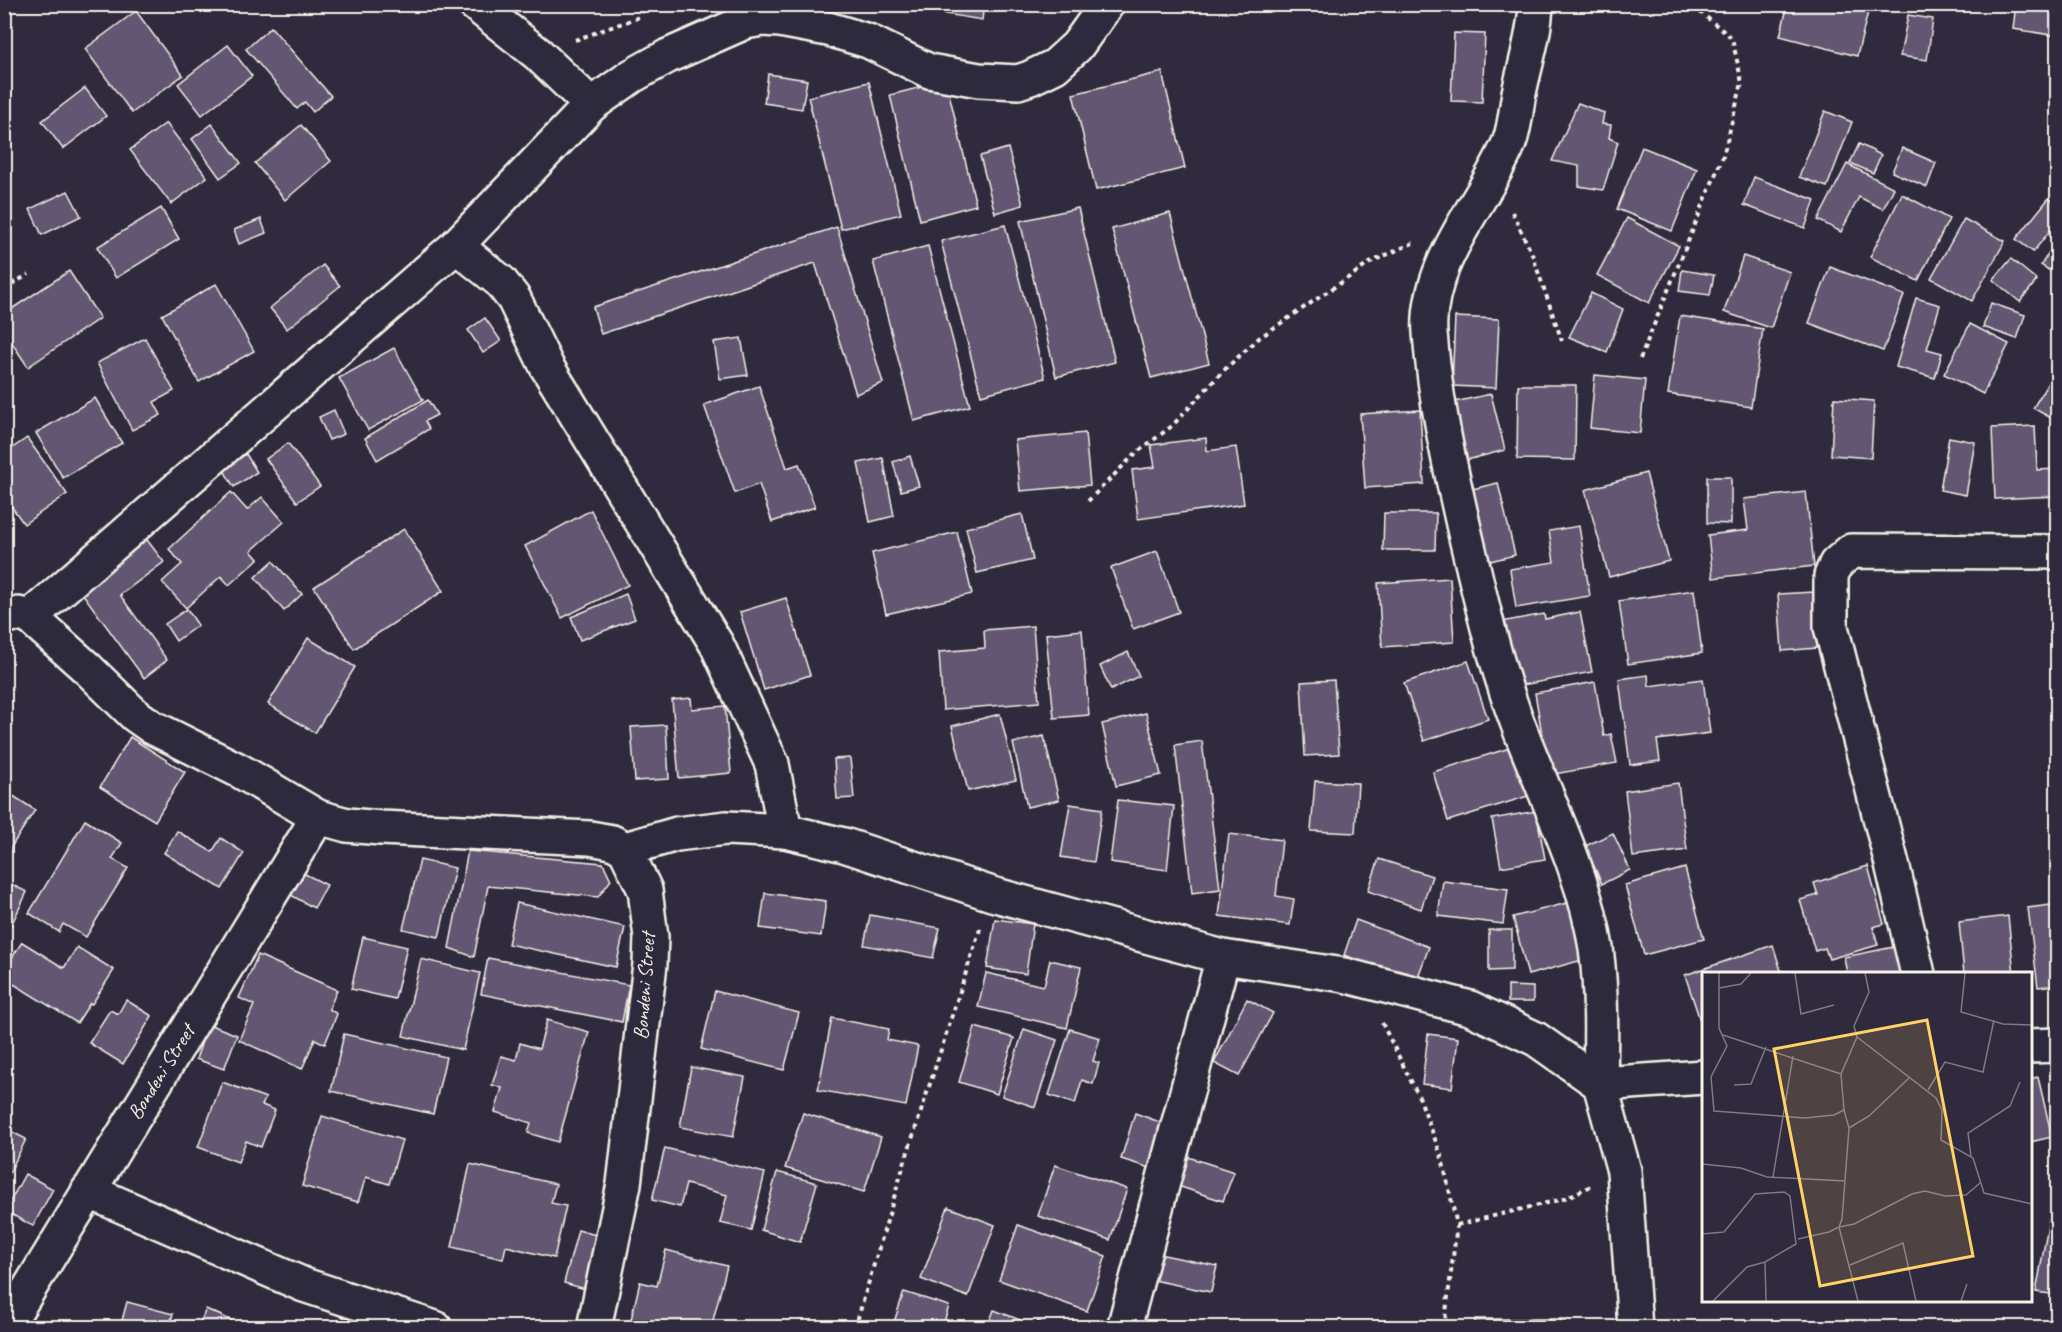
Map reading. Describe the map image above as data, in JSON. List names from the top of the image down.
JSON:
{
  "streets": {
    "street": ["Bondeni Street"]
  }
}
